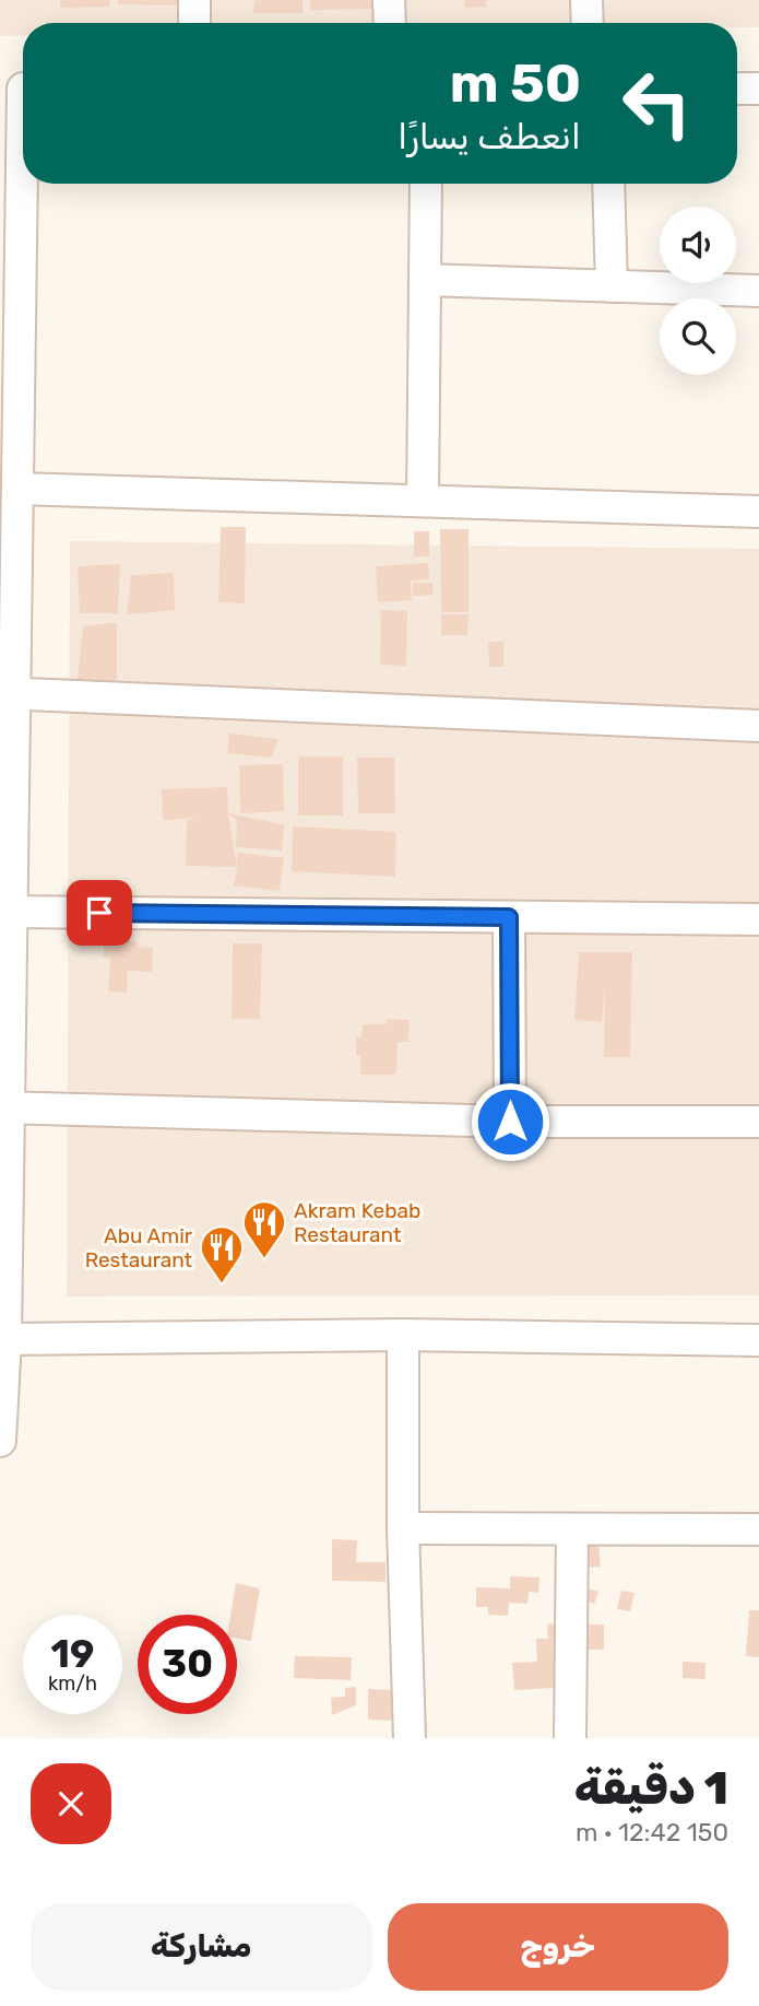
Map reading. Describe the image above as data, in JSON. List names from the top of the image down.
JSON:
{
  "places": {
    "restaurant": ["Akram Kebab Restaurant", "Abu Amir Restaurant"]
  },
  "page": {
    "turn": ["50 m", "انعطف يسارًا"],
    "speed": "19 km/h",
    "limit": "30",
    "heading": ["1 دقيقة", "150 m · 12:42"],
    "buttons": ["خروج", "مشاركة"]
  }
}
